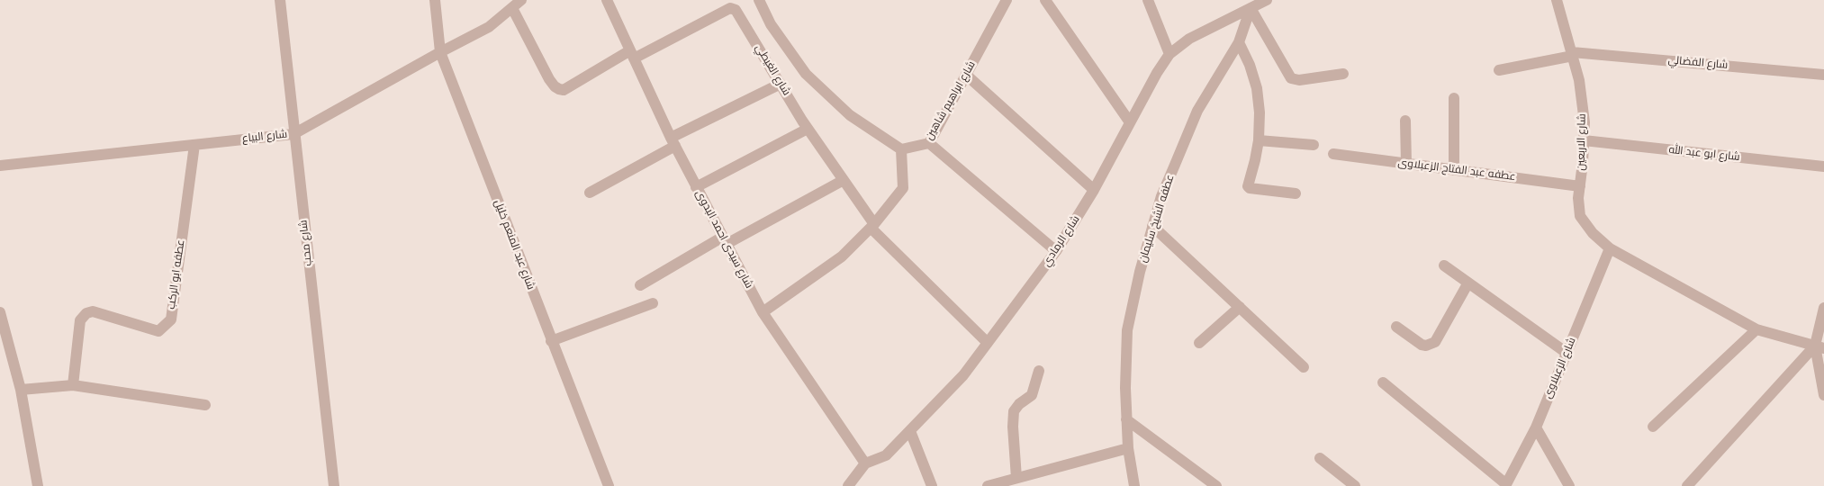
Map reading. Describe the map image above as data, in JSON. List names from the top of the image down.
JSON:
{
  "streets": {
    "street": [
      "شارع الفضالي",
      "شارع الغيطي",
      "شارع ابراهيم شاهين",
      "شارع البياع",
      "شارع الاربعين",
      "شارع ابو عبد الله",
      "عطفه عبد الفتاح الزعبلاوى",
      "عطفه الشيخ سليمان",
      "شارع سيدى احمد البدوى",
      "شارع الرمادي",
      "شارع محب",
      "شارع عبد المنعم خليل",
      "عطفه ابو الركب",
      "شارع الزعبلاوى"
    ]
  },
  "crossings": [
    ["شارع الفضالي", "شارع الاربعين"],
    ["شارع الغيطي", "شارع سيدى احمد البدوى"],
    ["شارع الغيطي", "شارع الرمادي"],
    ["شارع البياع", "شارع محب"],
    ["شارع البياع", "شارع عبد المنعم خليل"],
    ["شارع البياع", "عطفه ابو الركب"],
    ["شارع الاربعين", "شارع ابو عبد الله"],
    ["شارع الاربعين", "عطفه عبد الفتاح الزعبلاوى"],
    ["شارع الاربعين", "شارع الزعبلاوى"],
    ["عطفه الشيخ سليمان", "شارع الرمادي"],
    ["شارع سيدى احمد البدوى", "شارع الرمادي"]
  ]
}
